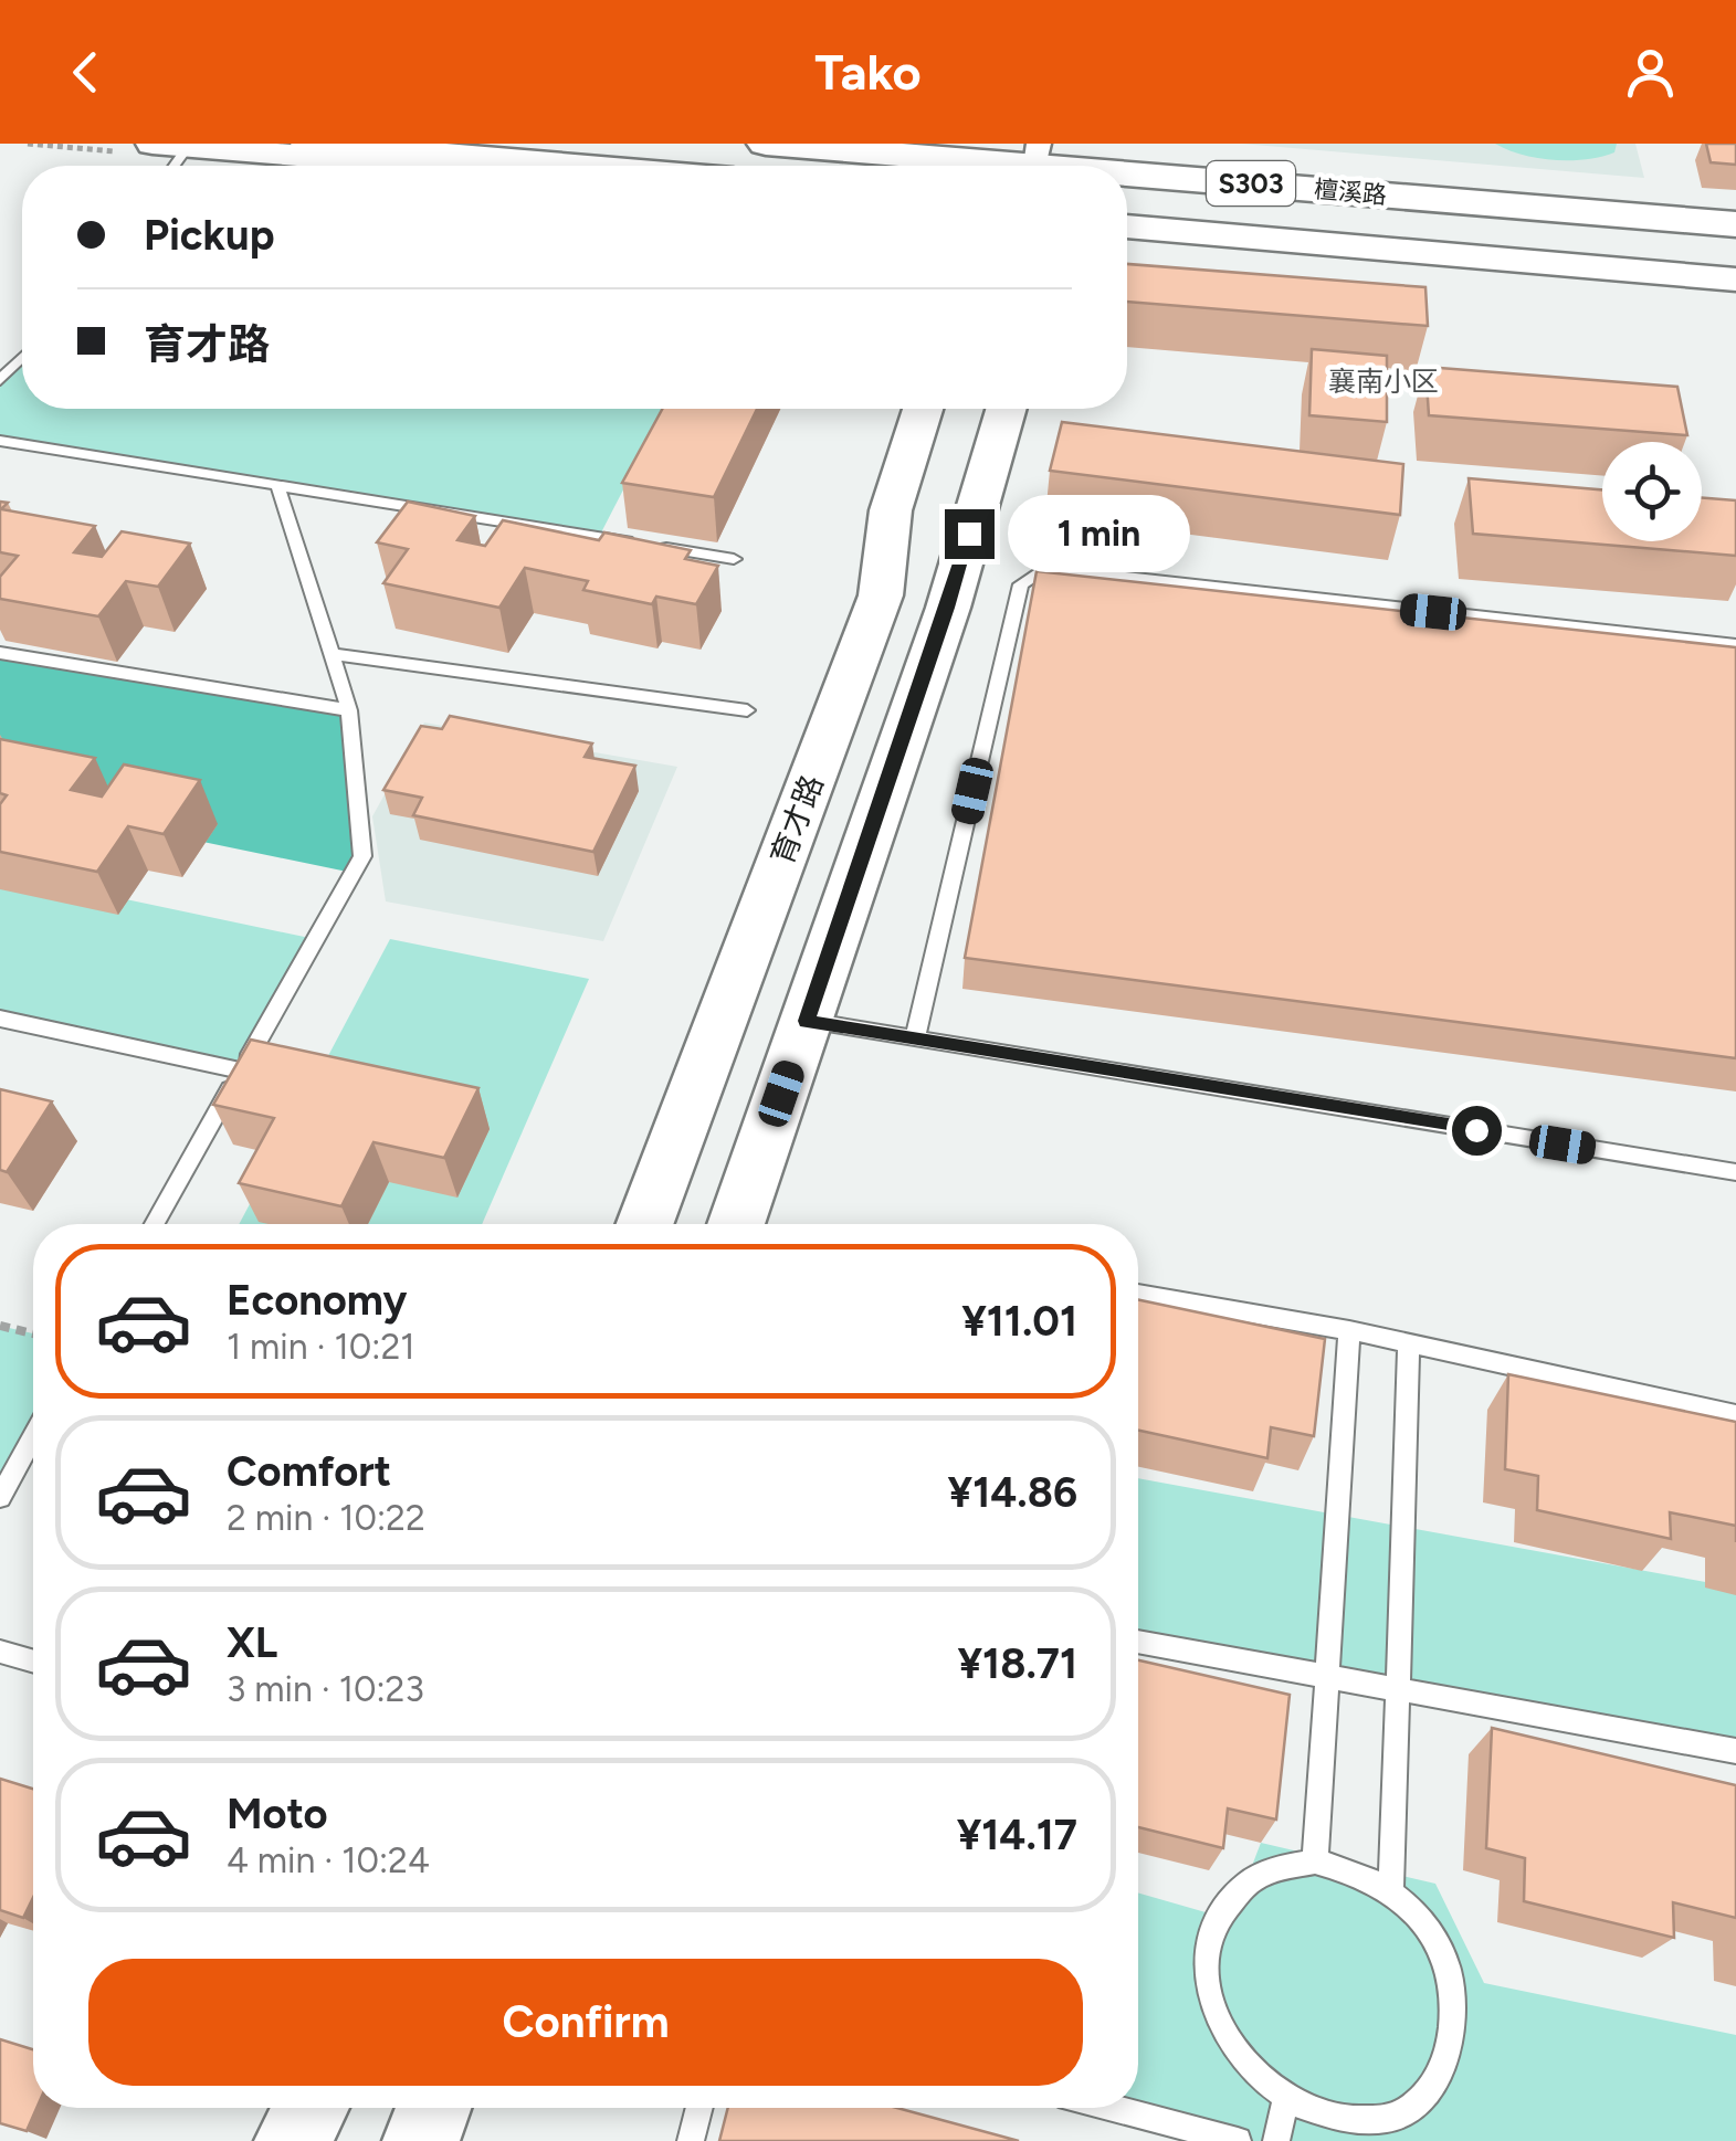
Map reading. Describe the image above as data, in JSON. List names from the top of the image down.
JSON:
{
  "streets": {
    "main road": ["S303", "檀溪路"],
    "street": ["育才路"]
  },
  "districts": ["襄南小区"],
  "page": {
    "header": "Tako",
    "banner": ["Pickup", "育才路"],
    "bubble": "1 min",
    "list": [
      {
        "name": "Economy",
        "note": "1 min · 10:21",
        "value": "¥11.01"
      },
      {
        "name": "Comfort",
        "note": "2 min · 10:22",
        "value": "¥14.86"
      },
      {
        "name": "XL",
        "note": "3 min · 10:23",
        "value": "¥18.71"
      },
      {
        "name": "Moto",
        "note": "4 min · 10:24",
        "value": "¥14.17"
      }
    ],
    "buttons": "Confirm"
  }
}
